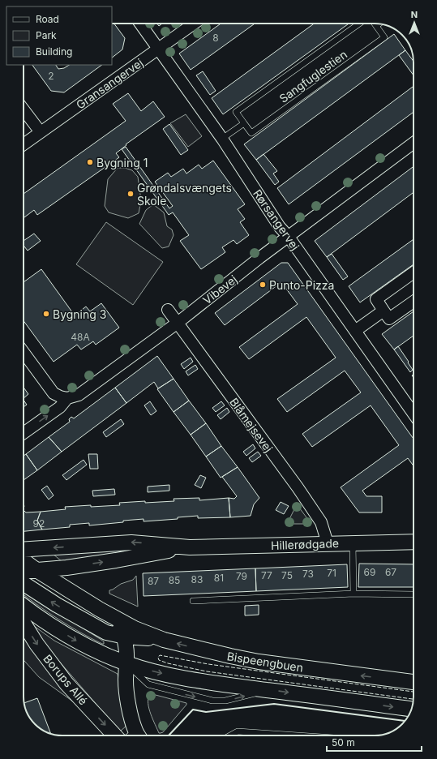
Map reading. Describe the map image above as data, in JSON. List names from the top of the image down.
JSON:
{
  "streets": {
    "street": [
      "Gransangervej",
      "Rørsangervej",
      "Vibevej",
      "Blåmejsevej",
      "Hillerødgade",
      "Bispeengbuen",
      "Borups Allé"
    ],
    "lane": ["Sangfuglestien"]
  },
  "crossings": [
    ["Gransangervej", "Rørsangervej"],
    ["Rørsangervej", "Vibevej"],
    ["Vibevej", "Blåmejsevej"],
    ["Blåmejsevej", "Hillerødgade"]
  ],
  "places": [
    "Bygning 1",
    "Grøndalsvængets Skole",
    "Punto-Pizza",
    "Bygning 3"
  ],
  "house_numbers": [
    "8",
    "2",
    "48A",
    "92",
    "69",
    "67",
    "71",
    "73",
    "77",
    "75",
    "79",
    "81",
    "83",
    "85",
    "87"
  ],
  "legend": ["Road", "Park", "Building"],
  "scale_bar": "50 m",
  "north": "top"
}
